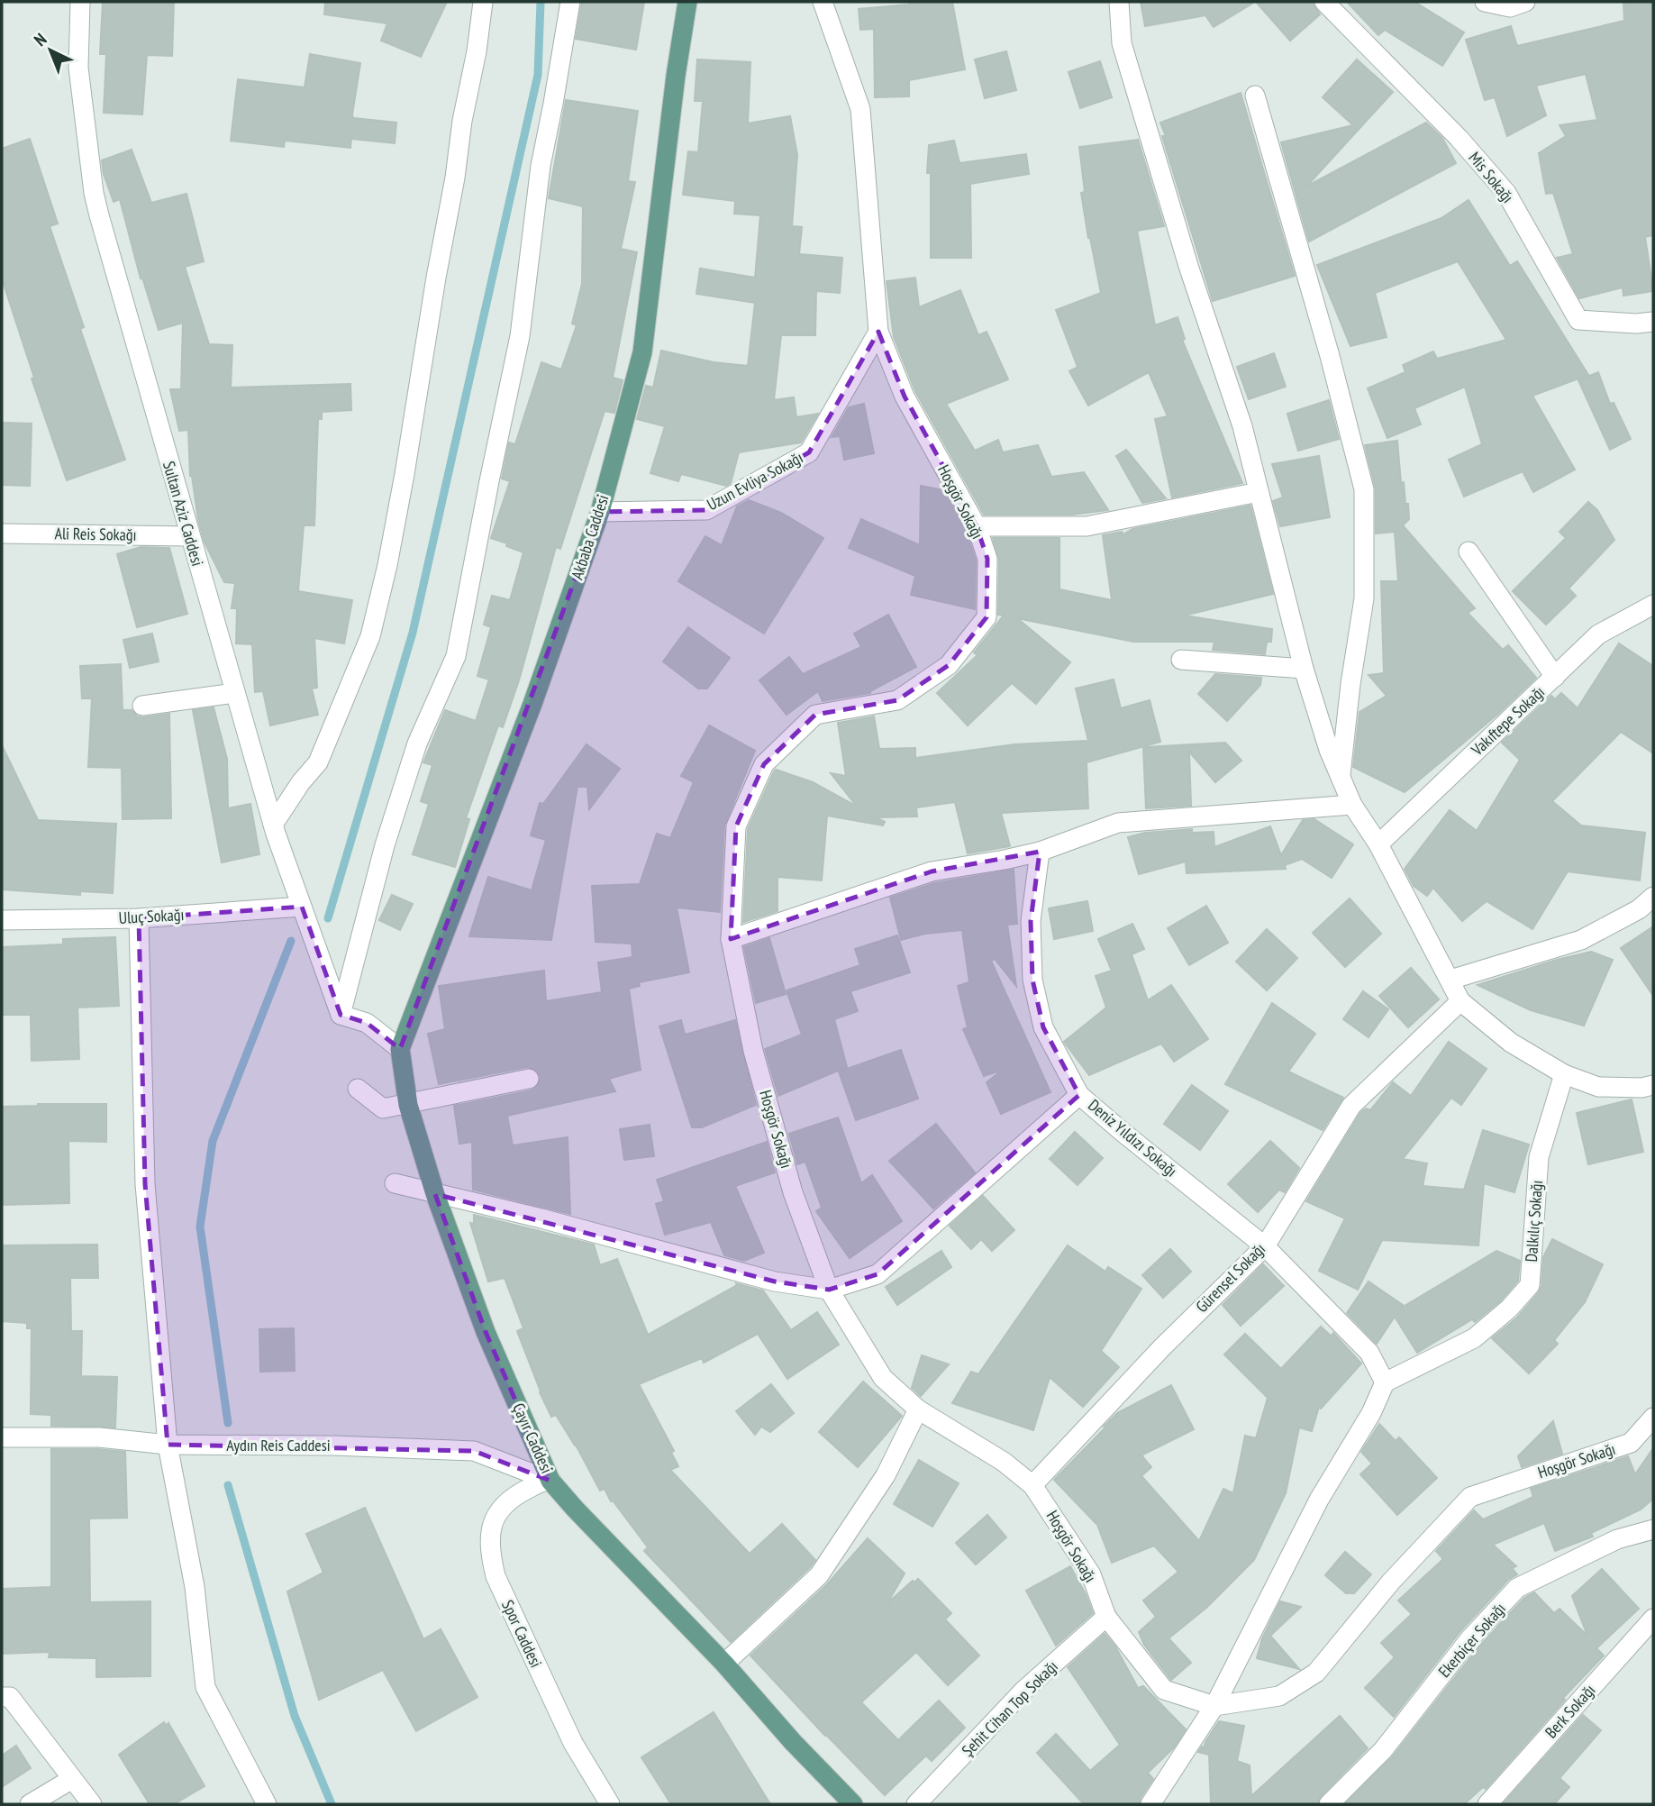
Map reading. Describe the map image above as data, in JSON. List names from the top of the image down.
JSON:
{
  "streets": {
    "main road": ["Akbaba Caddesi", "Çayır Caddesi"],
    "street": [
      "Mis Sokağı",
      "Uzun Evliya Sokağı",
      "Hoşgör Sokağı",
      "Sultan Aziz Caddesi",
      "Ali Reis Sokağı",
      "Vakıftepe Sokağı",
      "Uluç Sokağı",
      "Deniz Yıldızı Sokağı",
      "Dalkılıç Sokağı",
      "Gürensel Sokağı",
      "Aydın Reis Caddesi",
      "Spor Caddesi",
      "Ekerbiçer Sokağı",
      "Şehit Cihan Top Sokağı",
      "Berk Sokağı"
    ]
  },
  "crossings": [
    ["Uzun Evliya Sokağı", "Hoşgör Sokağı"],
    ["Uzun Evliya Sokağı", "Akbaba Caddesi"],
    ["Hoşgör Sokağı", "Gürensel Sokağı"],
    ["Hoşgör Sokağı", "Şehit Cihan Top Sokağı"],
    ["Sultan Aziz Caddesi", "Ali Reis Sokağı"],
    ["Sultan Aziz Caddesi", "Uluç Sokağı"],
    ["Akbaba Caddesi", "Çayır Caddesi"],
    ["Deniz Yıldızı Sokağı", "Dalkılıç Sokağı"],
    ["Deniz Yıldızı Sokağı", "Gürensel Sokağı"],
    ["Çayır Caddesi", "Aydın Reis Caddesi"],
    ["Çayır Caddesi", "Spor Caddesi"],
    ["Aydın Reis Caddesi", "Spor Caddesi"]
  ],
  "north": "top left"
}
